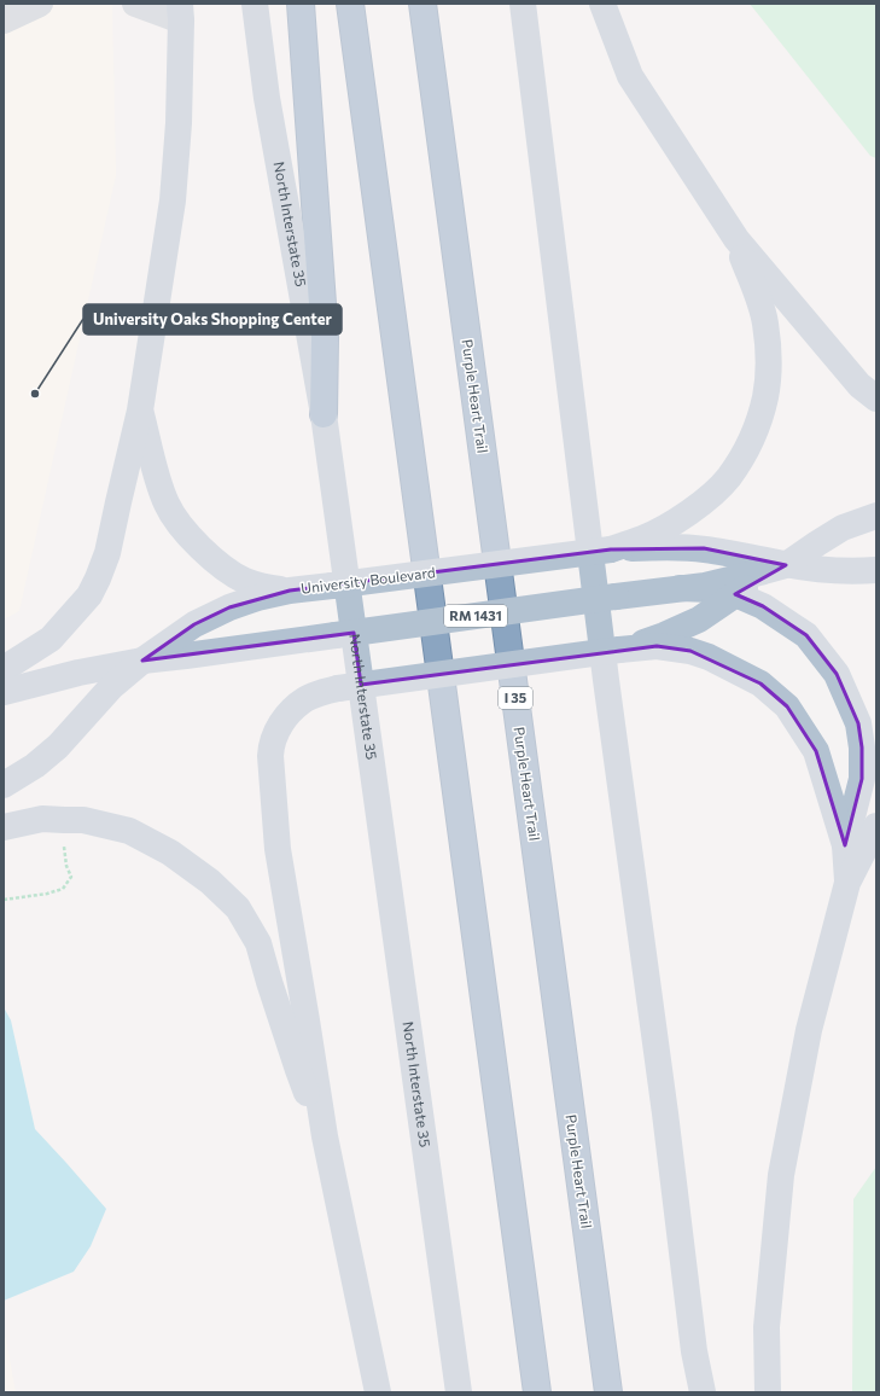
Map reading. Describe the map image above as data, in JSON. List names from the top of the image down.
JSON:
{
  "streets": {
    "highway": ["Purple Heart Trail", "I 35"],
    "main road": ["North Interstate 35", "University Boulevard", "RM 1431"]
  },
  "crossings": [
    ["University Boulevard", "RM 1431"]
  ],
  "places": ["University Oaks Shopping Center"]
}
